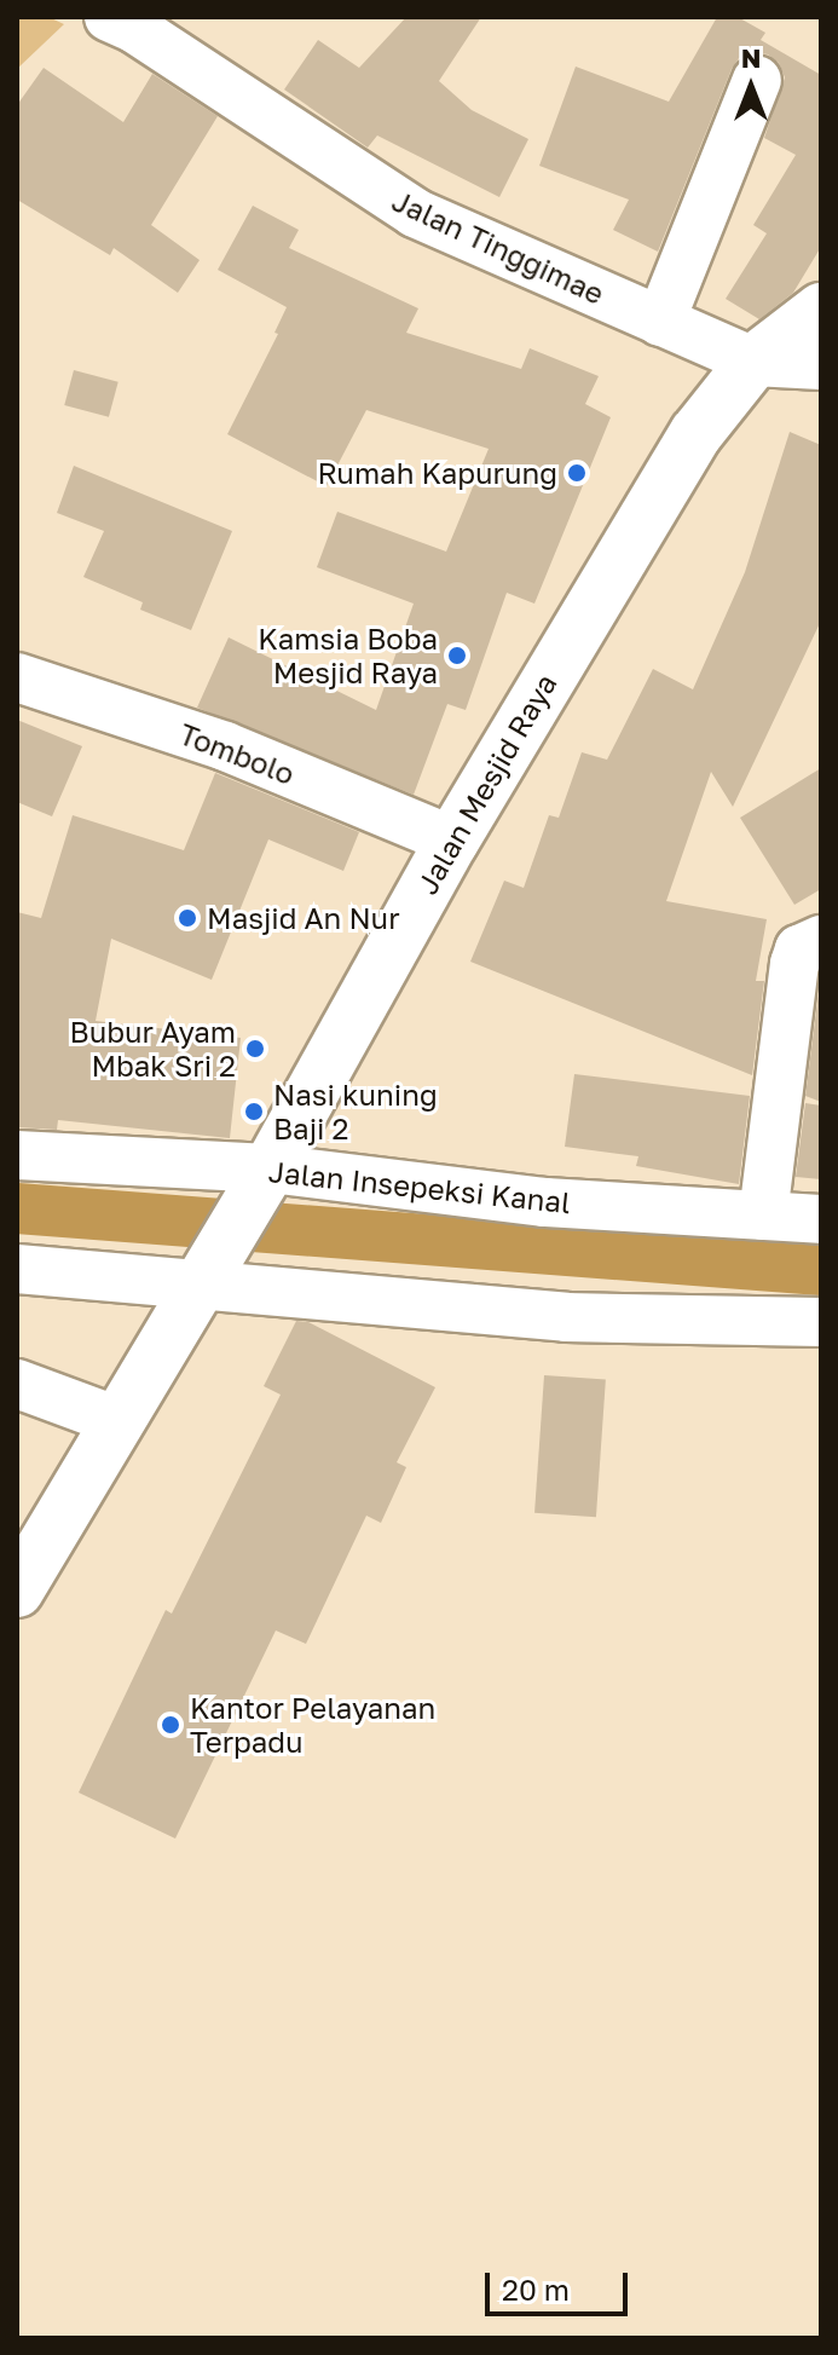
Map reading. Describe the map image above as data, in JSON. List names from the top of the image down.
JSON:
{
  "streets": {
    "street": [
      "Jalan Tinggimae",
      "Tombolo",
      "Jalan Mesjid Raya",
      "Jalan Insepeksi Kanal"
    ]
  },
  "crossings": [
    ["Jalan Tinggimae", "Jalan Mesjid Raya"],
    ["Tombolo", "Jalan Mesjid Raya"],
    ["Jalan Mesjid Raya", "Jalan Insepeksi Kanal"]
  ],
  "places": [
    "Rumah Kapurung",
    "Kamsia Boba Mesjid Raya",
    "Masjid An Nur",
    "Bubur Ayam Mbak Sri 2",
    "Nasi kuning Baji 2",
    "Kantor Pelayanan Terpadu"
  ],
  "scale_bar": "20 m",
  "north": "top"
}
